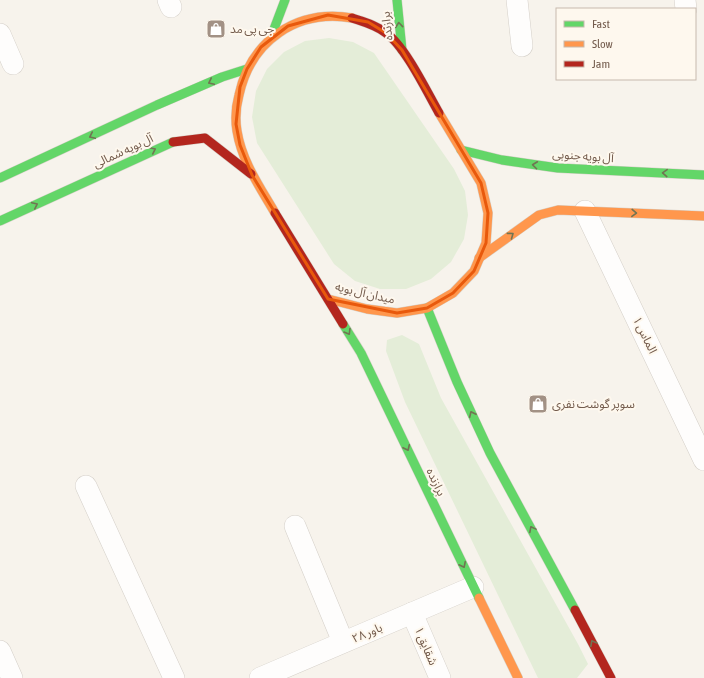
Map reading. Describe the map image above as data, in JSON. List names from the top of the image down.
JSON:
{
  "streets": {
    "main road": [
      "برازنده",
      "آل بویه شمالی",
      "آل بویه جنوبی",
      "میدان آل بویه"
    ],
    "street": ["الماس ۱", "باور ۲۸", "شقایق ۱"]
  },
  "crossings": [
    ["برازنده", "میدان آل بویه"],
    ["برازنده", "باور ۲۸"],
    ["آل بویه شمالی", "میدان آل بویه"],
    ["آل بویه جنوبی", "میدان آل بویه"],
    ["باور ۲۸", "شقایق ۱"]
  ],
  "places": {
    "shop": ["جی پی مد", "سوپر گوشت نفری"]
  },
  "legend": ["Fast", "Slow", "Jam"]
}
